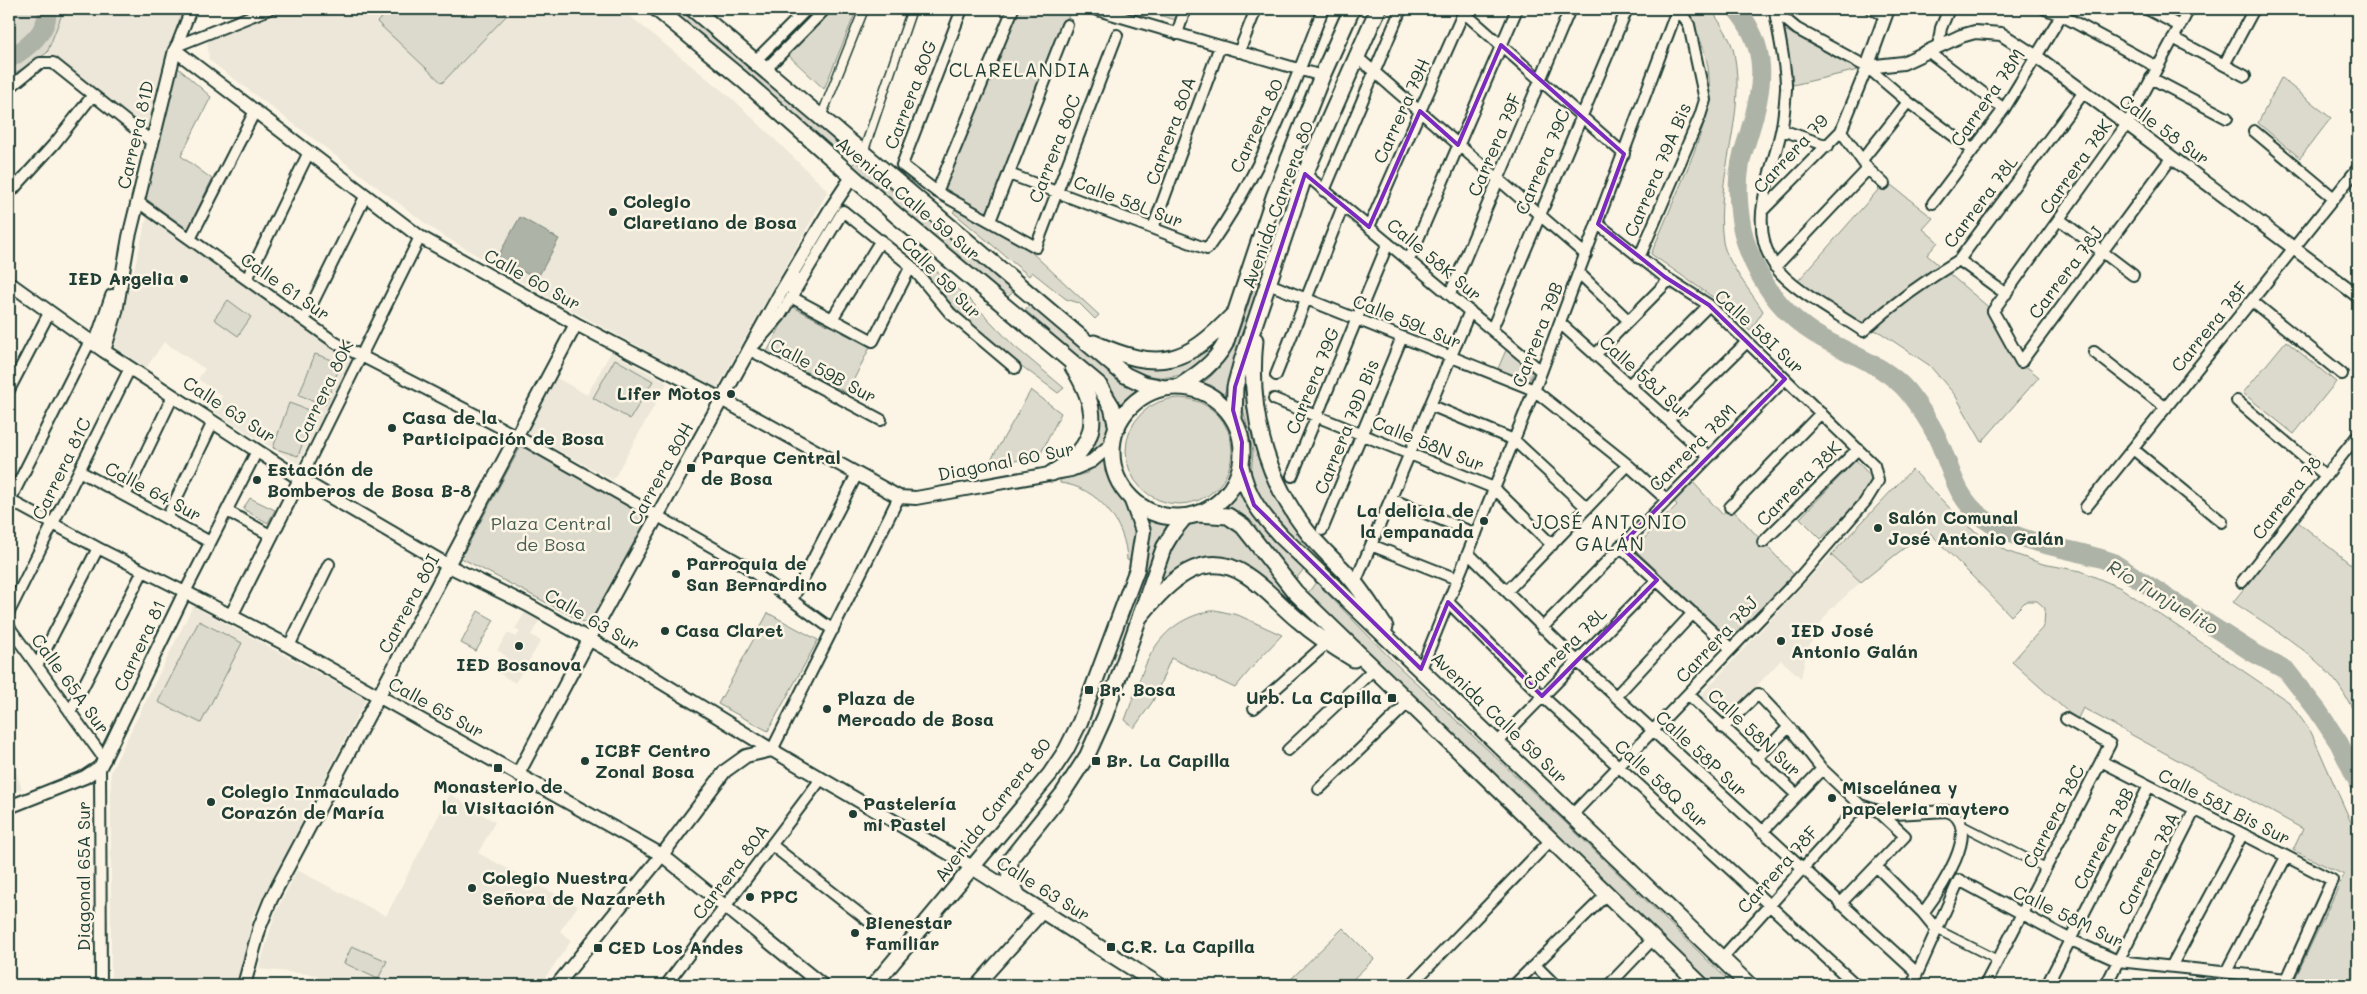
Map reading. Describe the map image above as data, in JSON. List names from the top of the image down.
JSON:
{
  "streets": {
    "main road": ["Avenida Calle 59 Sur", "Avenida Carrera 80", "Calle 63 Sur"],
    "street": [
      "Carrera 80G",
      "Carrera 78M",
      "Carrera 79H",
      "Carrera 80",
      "Calle 58 Sur",
      "Carrera 80A",
      "Carrera 81D",
      "Carrera 79F",
      "Carrera 80C",
      "Carrera 79",
      "Carrera 79C",
      "Carrera 78K",
      "Carrera 79A Bis",
      "Calle 58L Sur",
      "Carrera 78L",
      "Calle 58K Sur",
      "Carrera 78J",
      "Calle 59 Sur",
      "Calle 60 Sur",
      "Calle 61 Sur",
      "Calle 59L Sur",
      "Carrera 78F",
      "Calle 58I Sur",
      "Carrera 79B",
      "Calle 59B Sur",
      "Calle 58J Sur",
      "Carrera 79G",
      "Carrera 80K",
      "Carrera 79D Bis",
      "Calle 58N Sur",
      "Diagonal 60 Sur",
      "Carrera 81C",
      "Carrera 80H",
      "Calle 64 Sur",
      "Carrera 78",
      "Carrera 80I",
      "Carrera 81",
      "Calle 65A Sur",
      "Calle 65 Sur",
      "Calle 58P Sur",
      "Calle 58Q Sur",
      "Calle 58I Bis Sur",
      "Carrera 78C",
      "Carrera 78B",
      "Carrera 78A",
      "Diagonal 65A Sur",
      "Calle 58M Sur"
    ]
  },
  "crossings": [
    ["Carrera 78M", "Calle 58 Sur"],
    ["Carrera 78M", "Calle 58I Sur"],
    ["Carrera 78M", "Calle 58J Sur"],
    ["Carrera 78M", "Calle 58P Sur"],
    ["Carrera 79H", "Calle 58K Sur"],
    ["Carrera 80", "Calle 58L Sur"],
    ["Calle 58 Sur", "Carrera 79"],
    ["Calle 58 Sur", "Carrera 78K"],
    ["Calle 58 Sur", "Carrera 78L"],
    ["Calle 58 Sur", "Carrera 78J"],
    ["Calle 58 Sur", "Carrera 78F"],
    ["Carrera 80A", "Calle 58L Sur"],
    ["Carrera 80A", "Calle 63 Sur"],
    ["Carrera 80A", "Calle 65 Sur"],
    ["Carrera 81D", "Calle 60 Sur"],
    ["Carrera 81D", "Calle 61 Sur"],
    ["Carrera 81D", "Calle 63 Sur"],
    ["Carrera 81D", "Calle 65 Sur"],
    ["Carrera 79F", "Calle 58K Sur"],
    ["Carrera 80C", "Calle 58L Sur"],
    ["Carrera 79C", "Calle 58K Sur"],
    ["Carrera 78K", "Carrera 78J"],
    ["Carrera 78K", "Calle 58I Sur"],
    ["Carrera 79A Bis", "Calle 58I Sur"],
    ["Carrera 79A Bis", "Carrera 79B"],
    ["Avenida Calle 59 Sur", "Carrera 78L"],
    ["Avenida Calle 59 Sur", "Avenida Carrera 80"],
    ["Avenida Calle 59 Sur", "Carrera 78J"],
    ["Avenida Calle 59 Sur", "Carrera 78F"],
    ["Avenida Calle 59 Sur", "Carrera 79B"],
    ["Avenida Calle 59 Sur", "Diagonal 60 Sur"],
    ["Avenida Calle 59 Sur", "Carrera 80H"],
    ["Carrera 78L", "Calle 58P Sur"],
    ["Carrera 78L", "Calle 58Q Sur"],
    ["Avenida Carrera 80", "Calle 58K Sur"],
    ["Avenida Carrera 80", "Calle 59L Sur"],
    ["Avenida Carrera 80", "Calle 63 Sur"],
    ["Avenida Carrera 80", "Diagonal 60 Sur"],
    ["Calle 58K Sur", "Carrera 79B"],
    ["Calle 58K Sur", "Carrera 79G"],
    ["Carrera 78J", "Calle 58I Sur"],
    ["Carrera 78J", "Calle 58N Sur"],
    ["Carrera 78J", "Calle 58P Sur"],
    ["Carrera 78J", "Calle 58Q Sur"],
    ["Calle 59 Sur", "Carrera 80H"],
    ["Calle 60 Sur", "Carrera 80K"],
    ["Calle 60 Sur", "Diagonal 60 Sur"],
    ["Calle 60 Sur", "Carrera 80H"],
    ["Calle 60 Sur", "Carrera 80I"],
    ["Calle 61 Sur", "Carrera 80K"],
    ["Calle 61 Sur", "Carrera 80H"],
    ["Calle 61 Sur", "Carrera 80I"],
    ["Calle 59L Sur", "Carrera 79B"],
    ["Calle 59L Sur", "Carrera 79G"],
    ["Calle 59L Sur", "Carrera 79D Bis"],
    ["Carrera 78F", "Calle 58P Sur"],
    ["Carrera 78F", "Calle 58Q Sur"],
    ["Calle 58I Sur", "Carrera 79B"],
    ["Carrera 79B", "Calle 58J Sur"],
    ["Carrera 79B", "Calle 58N Sur"],
    ["Carrera 79B", "Calle 58P Sur"],
    ["Carrera 79B", "Calle 58Q Sur"],
    ["Calle 59B Sur", "Carrera 80H"],
    ["Carrera 79G", "Calle 58N Sur"],
    ["Carrera 80K", "Calle 63 Sur"],
    ["Carrera 80K", "Calle 65 Sur"],
    ["Calle 63 Sur", "Carrera 81C"],
    ["Calle 63 Sur", "Carrera 80H"],
    ["Calle 63 Sur", "Carrera 80I"],
    ["Calle 63 Sur", "Carrera 81"],
    ["Carrera 79D Bis", "Calle 58N Sur"],
    ["Carrera 81C", "Calle 64 Sur"],
    ["Carrera 81C", "Calle 65 Sur"],
    ["Carrera 80H", "Calle 65 Sur"],
    ["Calle 64 Sur", "Carrera 81"],
    ["Carrera 80I", "Calle 65 Sur"],
    ["Carrera 81", "Calle 65A Sur"],
    ["Carrera 81", "Calle 65 Sur"],
    ["Carrera 81", "Diagonal 65A Sur"],
    ["Calle 65A Sur", "Diagonal 65A Sur"],
    ["Calle 58I Bis Sur", "Carrera 78C"],
    ["Calle 58I Bis Sur", "Carrera 78B"],
    ["Calle 58I Bis Sur", "Carrera 78A"],
    ["Calle 58I Bis Sur", "Calle 58M Sur"],
    ["Carrera 78C", "Calle 58M Sur"],
    ["Carrera 78B", "Calle 58M Sur"],
    ["Carrera 78A", "Calle 58M Sur"]
  ],
  "districts": ["CLARELANDIA", "JOSÉ ANTONIO GALÁN"],
  "water": ["Río Tunjuelito"],
  "parks": ["Plaza Central de Bosa"],
  "places": {
    "other": [
      "Colegio Claretiano de Bosa",
      "IED Argelia",
      "Lifer Motos",
      "Casa de la Participación de Bosa",
      "Estación de Bomberos de Bosa B-8",
      "La delicia de la empanada",
      "Salón Comunal José Antonio Galán",
      "Parroquia de San Bernardino",
      "Casa Claret",
      "IED José Antonio Galán",
      "IED Bosanova",
      "Plaza de Mercado de Bosa",
      "ICBF Centro Zonal Bosa",
      "Miscelánea y papeleria maytero",
      "Colegio Inmaculado Corazón de María",
      "Pastelería mi Pastel",
      "Colegio Nuestra Señora de Nazareth",
      "PPC",
      "Bienestar Familiar"
    ],
    "transit": [
      "Parque Central de Bosa",
      "Br. Bosa",
      "Urb. La Capilla",
      "Br. La Capilla",
      "Monasterio de la Visitación",
      "C.R. La Capilla",
      "CED Los Andes"
    ]
  }
}
